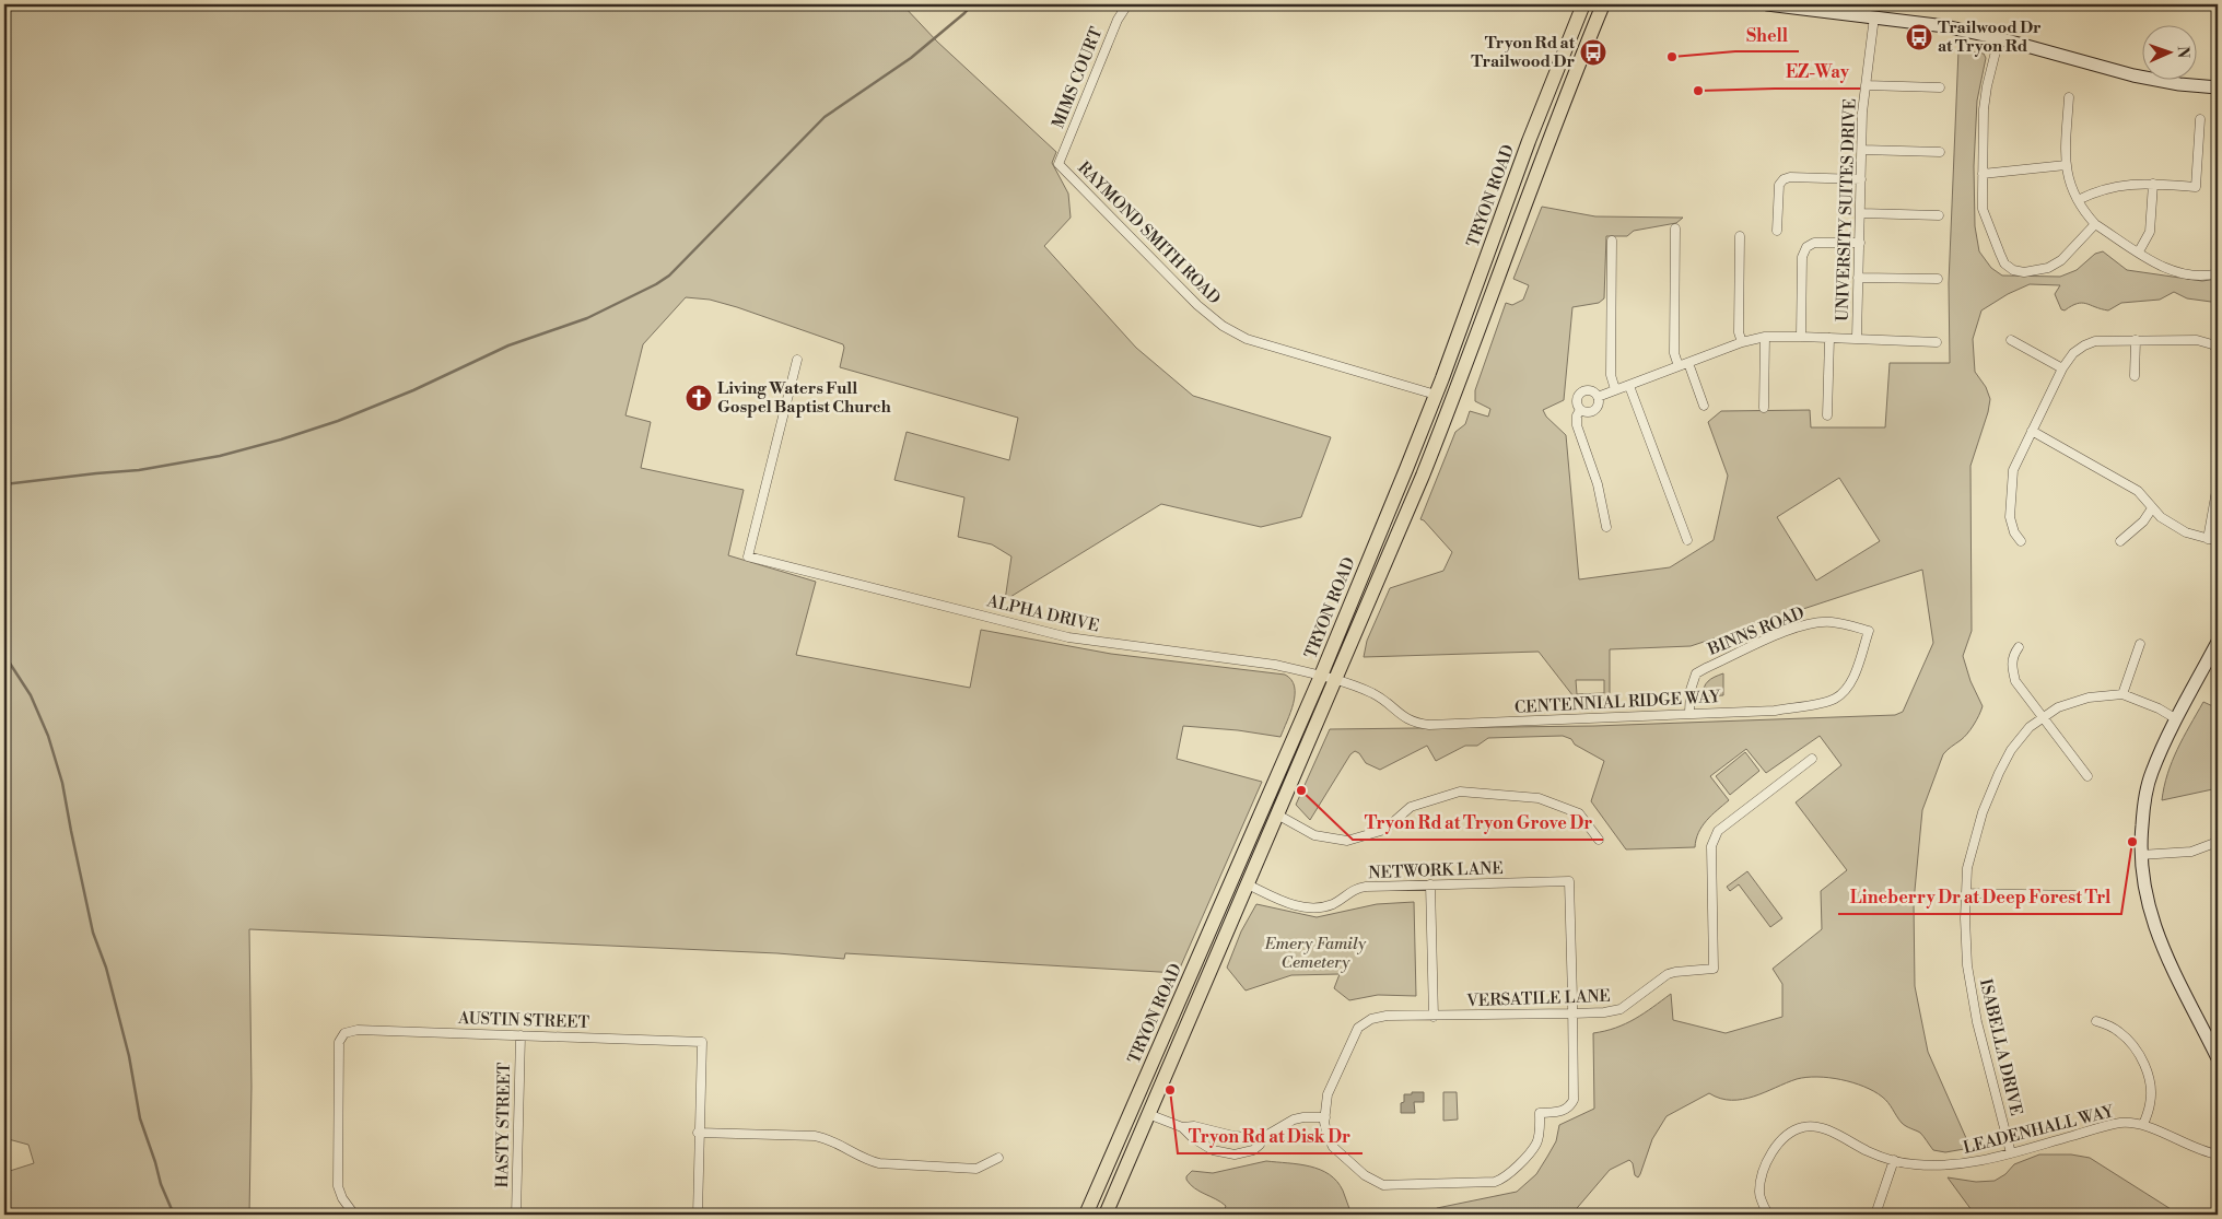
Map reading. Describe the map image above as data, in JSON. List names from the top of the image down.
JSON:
{
  "streets": {
    "main road": ["TRYON ROAD"],
    "street": [
      "MIMS COURT",
      "UNIVERSITY SUITES DRIVE",
      "RAYMOND SMITH ROAD",
      "ALPHA DRIVE",
      "BINNS ROAD",
      "CENTENNIAL RIDGE WAY",
      "NETWORK LANE",
      "VERSATILE LANE",
      "AUSTIN STREET",
      "ISABELLA DRIVE",
      "HASTY STREET",
      "LEADENHALL WAY"
    ]
  },
  "crossings": [
    ["MIMS COURT", "RAYMOND SMITH ROAD"],
    ["TRYON ROAD", "RAYMOND SMITH ROAD"],
    ["TRYON ROAD", "ALPHA DRIVE"],
    ["TRYON ROAD", "CENTENNIAL RIDGE WAY"],
    ["TRYON ROAD", "NETWORK LANE"],
    ["ALPHA DRIVE", "CENTENNIAL RIDGE WAY"],
    ["BINNS ROAD", "CENTENNIAL RIDGE WAY"],
    ["NETWORK LANE", "VERSATILE LANE"],
    ["AUSTIN STREET", "HASTY STREET"],
    ["ISABELLA DRIVE", "LEADENHALL WAY"]
  ],
  "parks": ["Emery Family Cemetery"],
  "places": {
    "bus stop": ["Trailwood Dr at Tryon Rd", "Tryon Rd at Trailwood Dr"],
    "other": [
      "Shell",
      "EZ-Way",
      "Tryon Rd at Tryon Grove Dr",
      "Lineberry Dr at Deep Forest Trl",
      "Tryon Rd at Disk Dr"
    ],
    "church": ["Living Waters Full Gospel Baptist Church"]
  },
  "north": "right"
}
